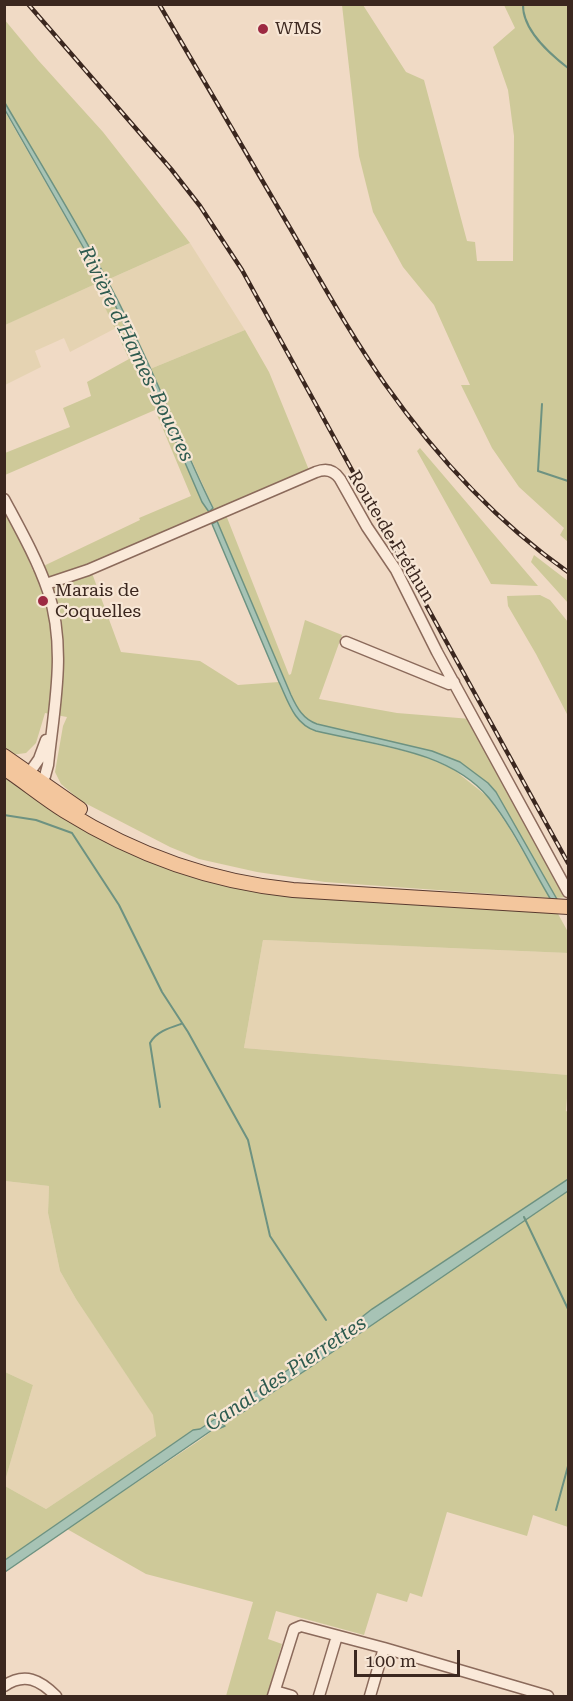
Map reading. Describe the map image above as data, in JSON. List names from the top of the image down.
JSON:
{
  "streets": {
    "street": ["Route de Fréthun"]
  },
  "water": ["Rivière d'Hames-Boucres", "Canal des Pierrettes"],
  "places": ["WMS", "Marais de Coquelles"],
  "scale_bar": "100 m"
}
